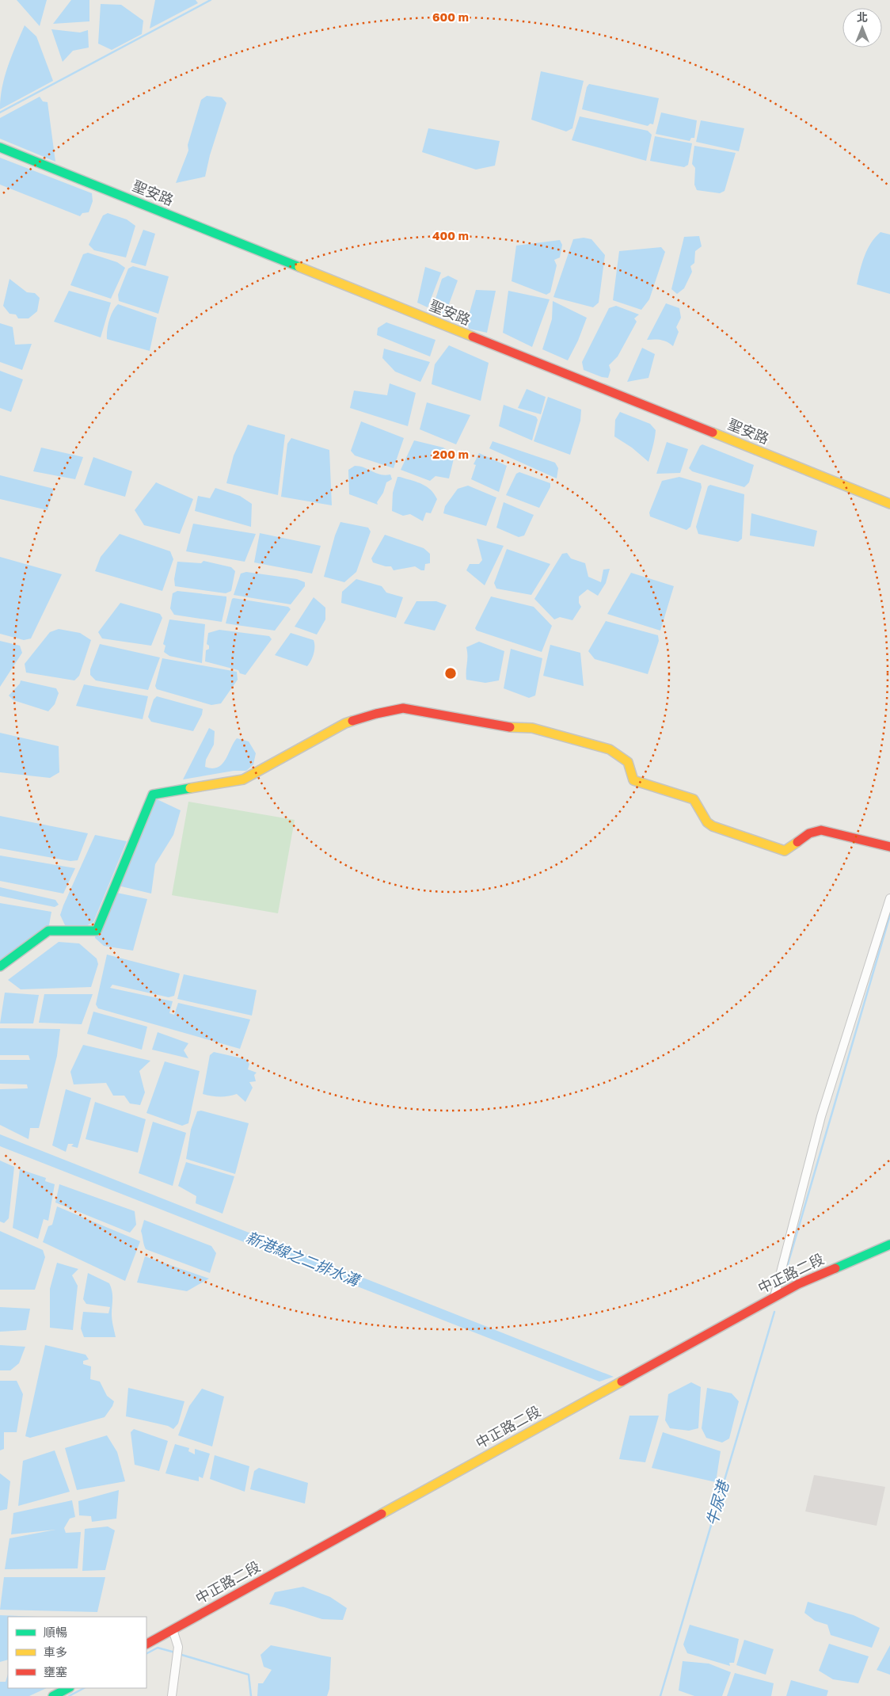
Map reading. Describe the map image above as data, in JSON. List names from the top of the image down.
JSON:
{
  "streets": {
    "street": ["聖安路", "中正路二段"]
  },
  "water": ["新港線之二排水溝", "牛尿港"],
  "legend": ["順暢", "車多", "壅塞"],
  "north": "top",
  "rings": ["600 m", "400 m", "200 m"]
}
